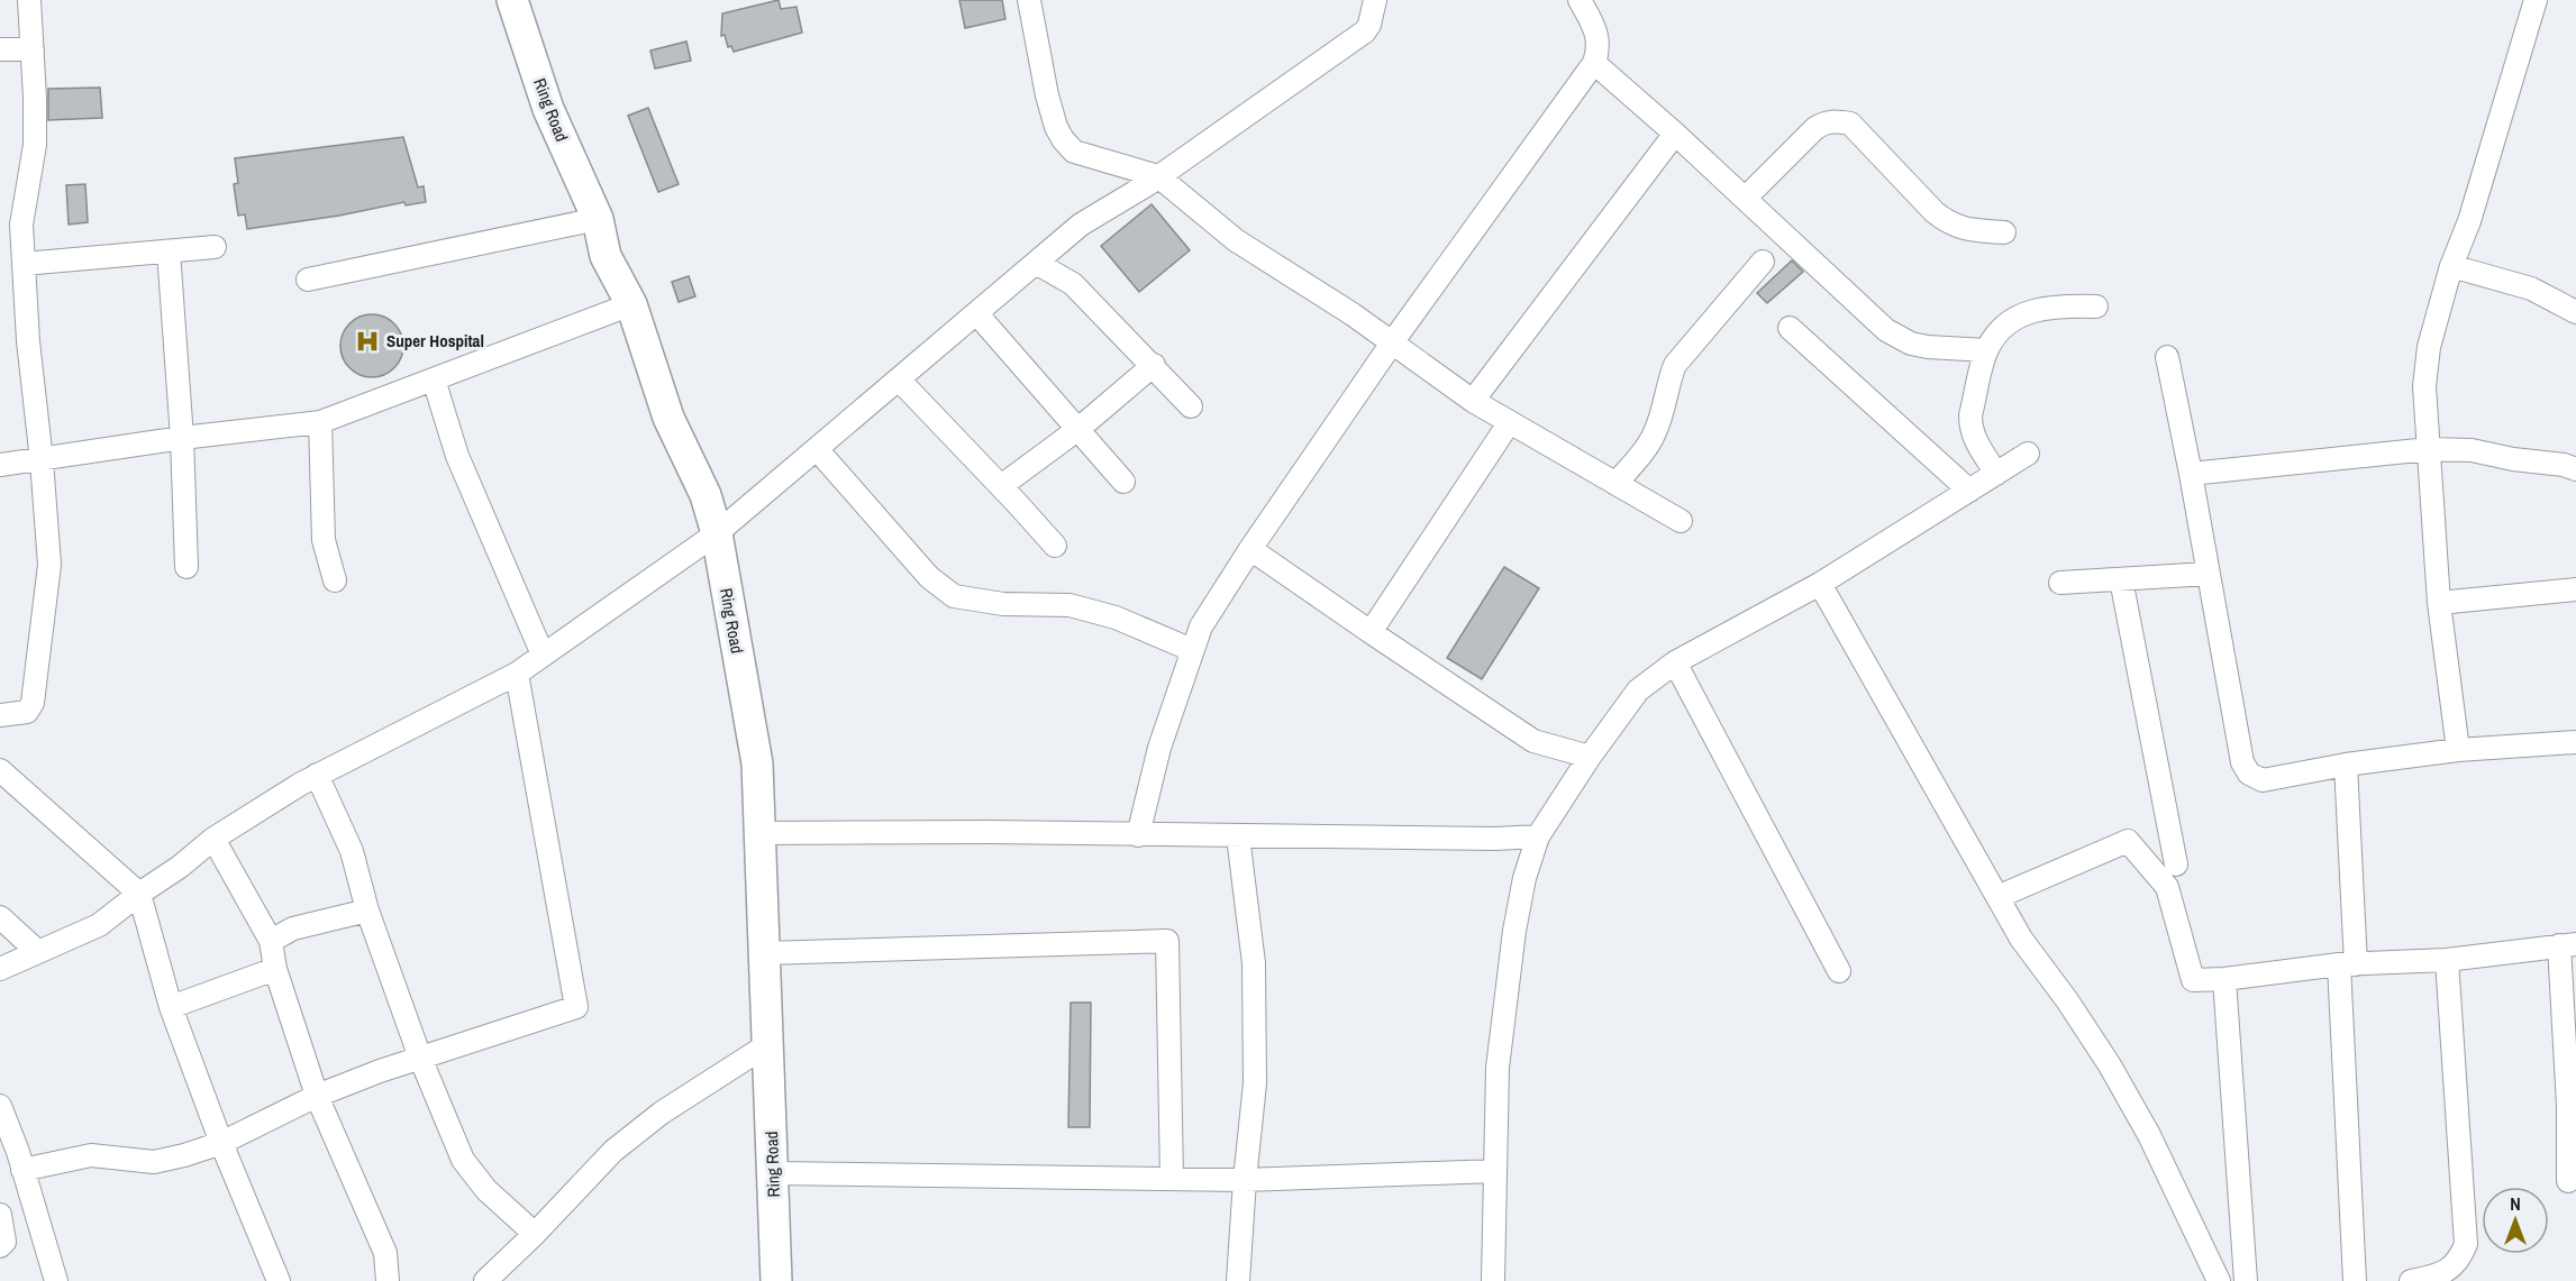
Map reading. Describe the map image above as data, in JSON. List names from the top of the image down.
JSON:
{
  "streets": {
    "main road": ["Ring Road"]
  },
  "places": {
    "hospital": ["Super Hospital"]
  },
  "north": "top"
}
